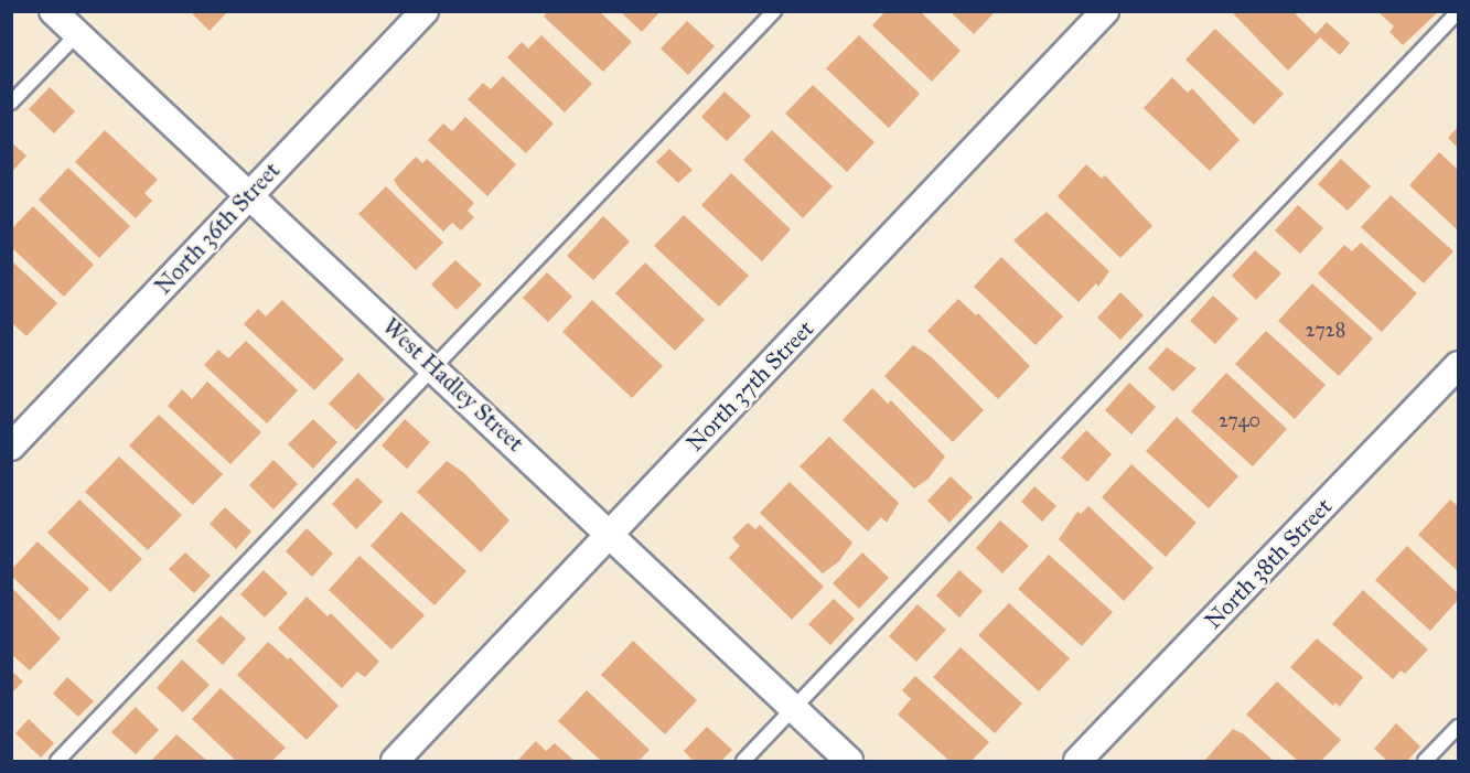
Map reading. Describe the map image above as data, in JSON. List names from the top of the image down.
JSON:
{
  "streets": {
    "street": [
      "North 36th Street",
      "West Hadley Street",
      "North 37th Street",
      "North 38th Street"
    ]
  },
  "crossings": [
    ["North 36th Street", "West Hadley Street"],
    ["West Hadley Street", "North 37th Street"]
  ],
  "house_numbers": ["2728", "2740"]
}
